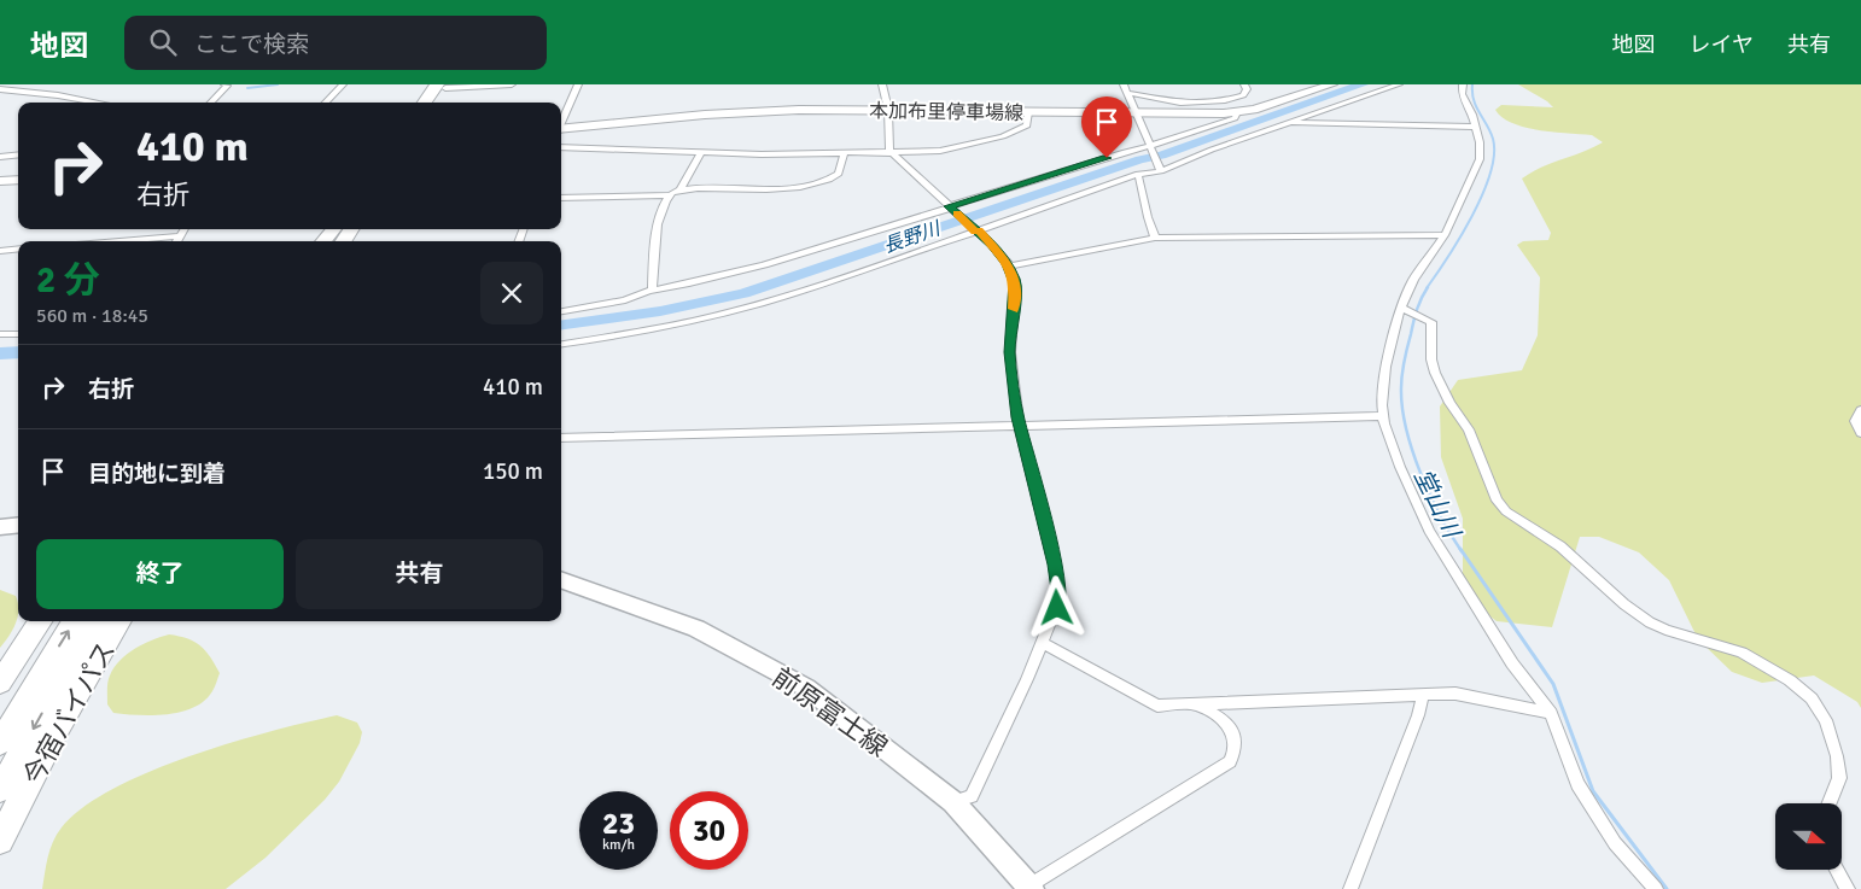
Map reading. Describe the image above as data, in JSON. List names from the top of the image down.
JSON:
{
  "streets": {
    "highway": ["今宿バイパス"],
    "main road": ["本加布里停車場線", "前原富士線"]
  },
  "water": ["長野川", "堂山川"],
  "north": "right",
  "page": {
    "header": "地図",
    "search": "ここで検索",
    "nav": ["地図", "レイヤ", "共有"],
    "turn": ["410 m", "右折"],
    "heading": ["2 分", "560 m · 18:45"],
    "list": [
      {
        "name": "右折",
        "value": "410 m"
      },
      {
        "name": "目的地に到着",
        "value": "150 m"
      }
    ],
    "buttons": ["終了", "共有"],
    "speed": "23 km/h",
    "limit": "30"
  }
}
